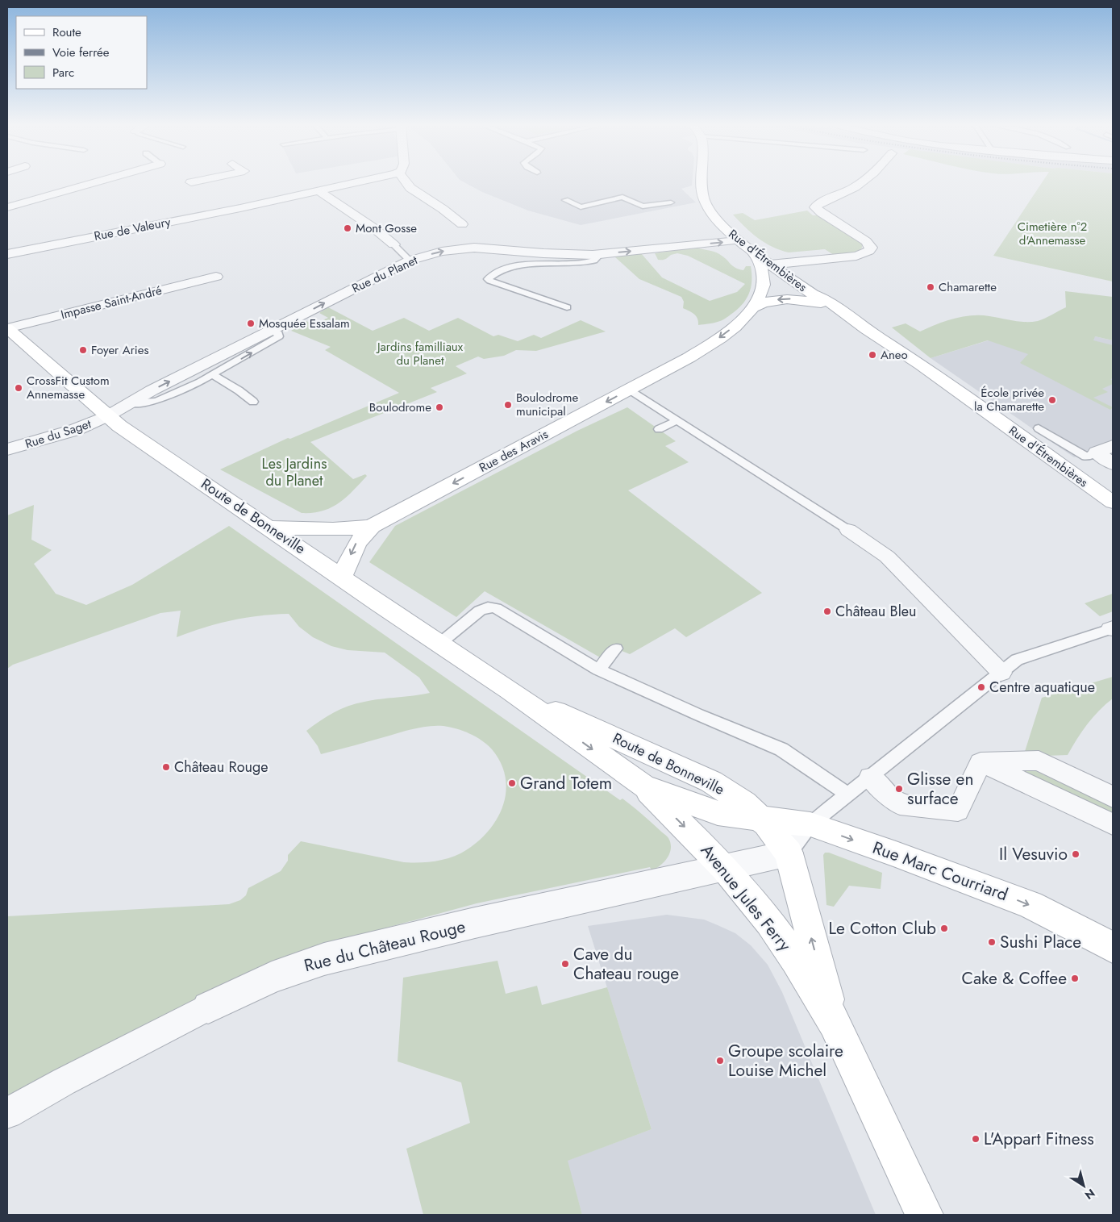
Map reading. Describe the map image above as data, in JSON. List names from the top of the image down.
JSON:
{
  "streets": {
    "main road": [
      "Rue d'Étrembières",
      "Rue des Aravis",
      "Route de Bonneville",
      "Rue Marc Courriard",
      "Avenue Jules Ferry"
    ],
    "street": [
      "Rue de Valeury",
      "Rue du Planet",
      "Impasse Saint-André",
      "Rue du Saget",
      "Rue du Château Rouge"
    ]
  },
  "crossings": [
    ["Rue d'Étrembières", "Rue du Planet"],
    ["Rue du Planet", "Rue du Saget"],
    ["Rue du Planet", "Route de Bonneville"],
    ["Impasse Saint-André", "Route de Bonneville"],
    ["Rue du Saget", "Route de Bonneville"],
    ["Rue des Aravis", "Route de Bonneville"],
    ["Route de Bonneville", "Rue Marc Courriard"],
    ["Route de Bonneville", "Avenue Jules Ferry"],
    ["Rue Marc Courriard", "Avenue Jules Ferry"],
    ["Avenue Jules Ferry", "Rue du Château Rouge"]
  ],
  "one_way": ["Rue du Planet", "Rue des Aravis", "Rue Marc Courriard"],
  "parks": ["Cimetière n°2 d'Annemasse", "Jardins familliaux du Planet", "Les Jardins du Planet"],
  "places": [
    "Mont Gosse",
    "Chamarette",
    "Mosquée Essalam",
    "Foyer Aries",
    "Aneo",
    "CrossFit Custom Annemasse",
    "École privée la Chamarette",
    "Boulodrome municipal",
    "Boulodrome",
    "Château Bleu",
    "Centre aquatique",
    "Château Rouge",
    "Grand Totem",
    "Glisse en surface",
    "Il Vesuvio",
    "Le Cotton Club",
    "Sushi Place",
    "Cave du Chateau rouge",
    "Cake & Coffee",
    "Groupe scolaire Louise Michel",
    "L'Appart Fitness"
  ],
  "legend": ["Route", "Voie ferrée", "Parc"],
  "north": "bottom right"
}
